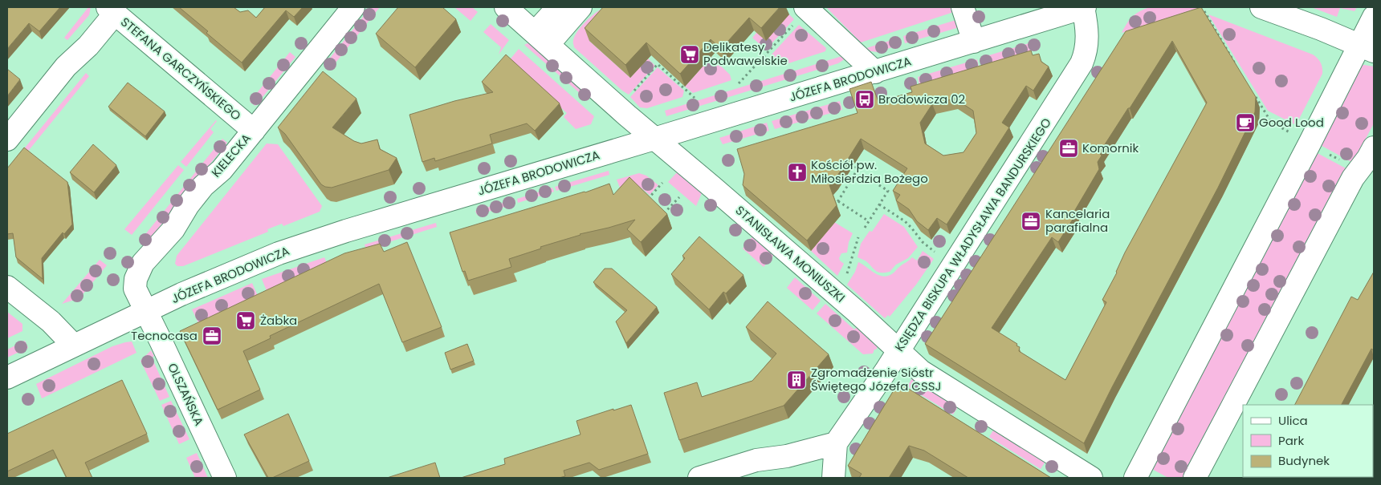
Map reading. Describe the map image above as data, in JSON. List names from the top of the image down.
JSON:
{
  "streets": {
    "street": [
      "STEFANA GARCZYŃSKIEGO",
      "JÓZEFA BRODOWICZA",
      "KIELECKA",
      "KSIĘDZA BISKUPA WŁADYSŁAWA BANDURSKIEGO",
      "STANISŁAWA MONIUSZKI",
      "OLSZAŃSKA"
    ]
  },
  "crossings": [
    ["STEFANA GARCZYŃSKIEGO", "KIELECKA"],
    ["JÓZEFA BRODOWICZA", "KIELECKA"],
    ["JÓZEFA BRODOWICZA", "KSIĘDZA BISKUPA WŁADYSŁAWA BANDURSKIEGO"],
    ["JÓZEFA BRODOWICZA", "STANISŁAWA MONIUSZKI"],
    ["JÓZEFA BRODOWICZA", "OLSZAŃSKA"],
    ["KIELECKA", "OLSZAŃSKA"],
    ["KSIĘDZA BISKUPA WŁADYSŁAWA BANDURSKIEGO", "STANISŁAWA MONIUSZKI"]
  ],
  "places": {
    "supermarket": ["Delikatesy Podwawelskie", "Żabka"],
    "bus stop": ["Brodowicza 02"],
    "cafe": ["Good Lood"],
    "office": ["Komornik", "Kancelaria parafialna", "Tecnocasa"],
    "church": ["Kościół pw. Miłosierdzia Bożego"],
    "building": ["Zgromadzenie Sióstr Świętego Józefa CSSJ"]
  },
  "legend": ["Ulica", "Park", "Budynek"]
}
